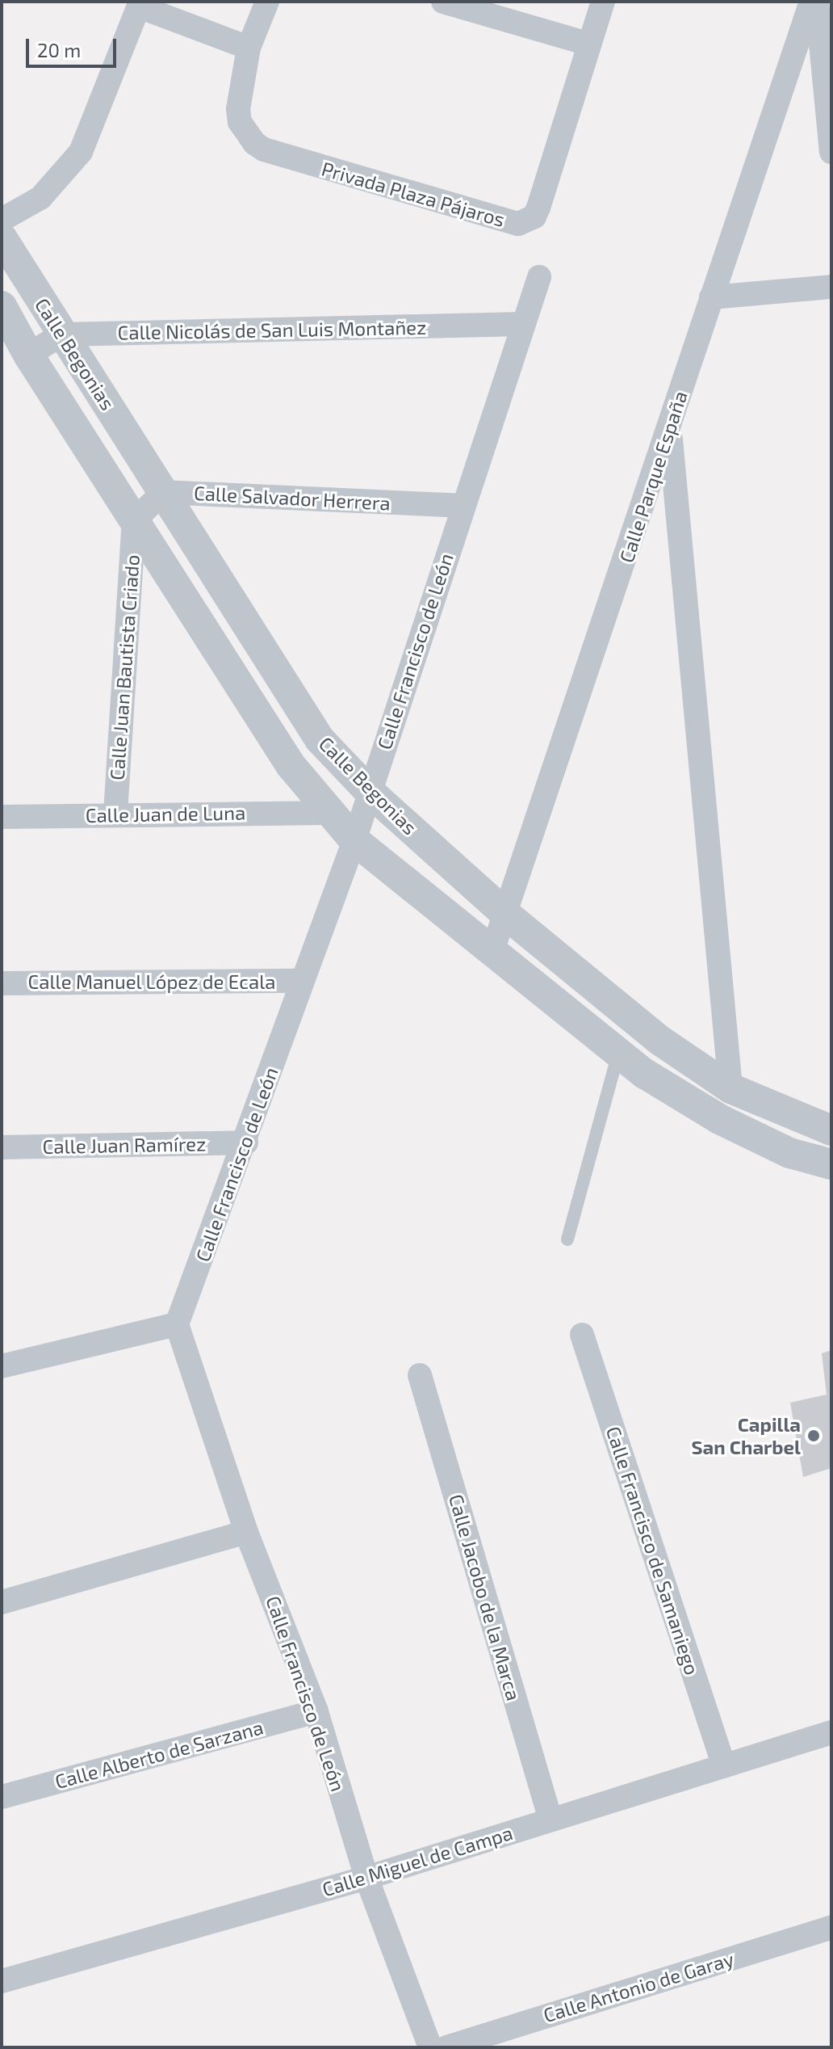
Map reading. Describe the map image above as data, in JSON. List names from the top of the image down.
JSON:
{
  "streets": {
    "street": [
      "Privada Plaza Pájaros",
      "Calle Nicolás de San Luis Montañez",
      "Calle Begonias",
      "Calle Parque España",
      "Calle Salvador Herrera",
      "Calle Francisco de León",
      "Calle Juan Bautista Criado",
      "Calle Juan de Luna",
      "Calle Manuel López de Ecala",
      "Calle Juan Ramírez",
      "Calle Francisco de Samaniego",
      "Calle Jacobo de la Marca",
      "Calle Alberto de Sarzana",
      "Calle Miguel de Campa",
      "Calle Antonio de Garay"
    ]
  },
  "crossings": [
    ["Calle Nicolás de San Luis Montañez", "Calle Begonias"],
    ["Calle Nicolás de San Luis Montañez", "Calle Francisco de León"],
    ["Calle Begonias", "Calle Parque España"],
    ["Calle Begonias", "Calle Salvador Herrera"],
    ["Calle Begonias", "Calle Francisco de León"],
    ["Calle Begonias", "Calle Juan Bautista Criado"],
    ["Calle Begonias", "Calle Juan de Luna"],
    ["Calle Salvador Herrera", "Calle Francisco de León"],
    ["Calle Francisco de León", "Calle Manuel López de Ecala"],
    ["Calle Francisco de León", "Calle Juan Ramírez"],
    ["Calle Francisco de León", "Calle Alberto de Sarzana"],
    ["Calle Francisco de León", "Calle Miguel de Campa"],
    ["Calle Juan Bautista Criado", "Calle Juan de Luna"],
    ["Calle Francisco de Samaniego", "Calle Miguel de Campa"],
    ["Calle Jacobo de la Marca", "Calle Miguel de Campa"]
  ],
  "places": ["Capilla San Charbel"],
  "scale_bar": "20 m"
}
